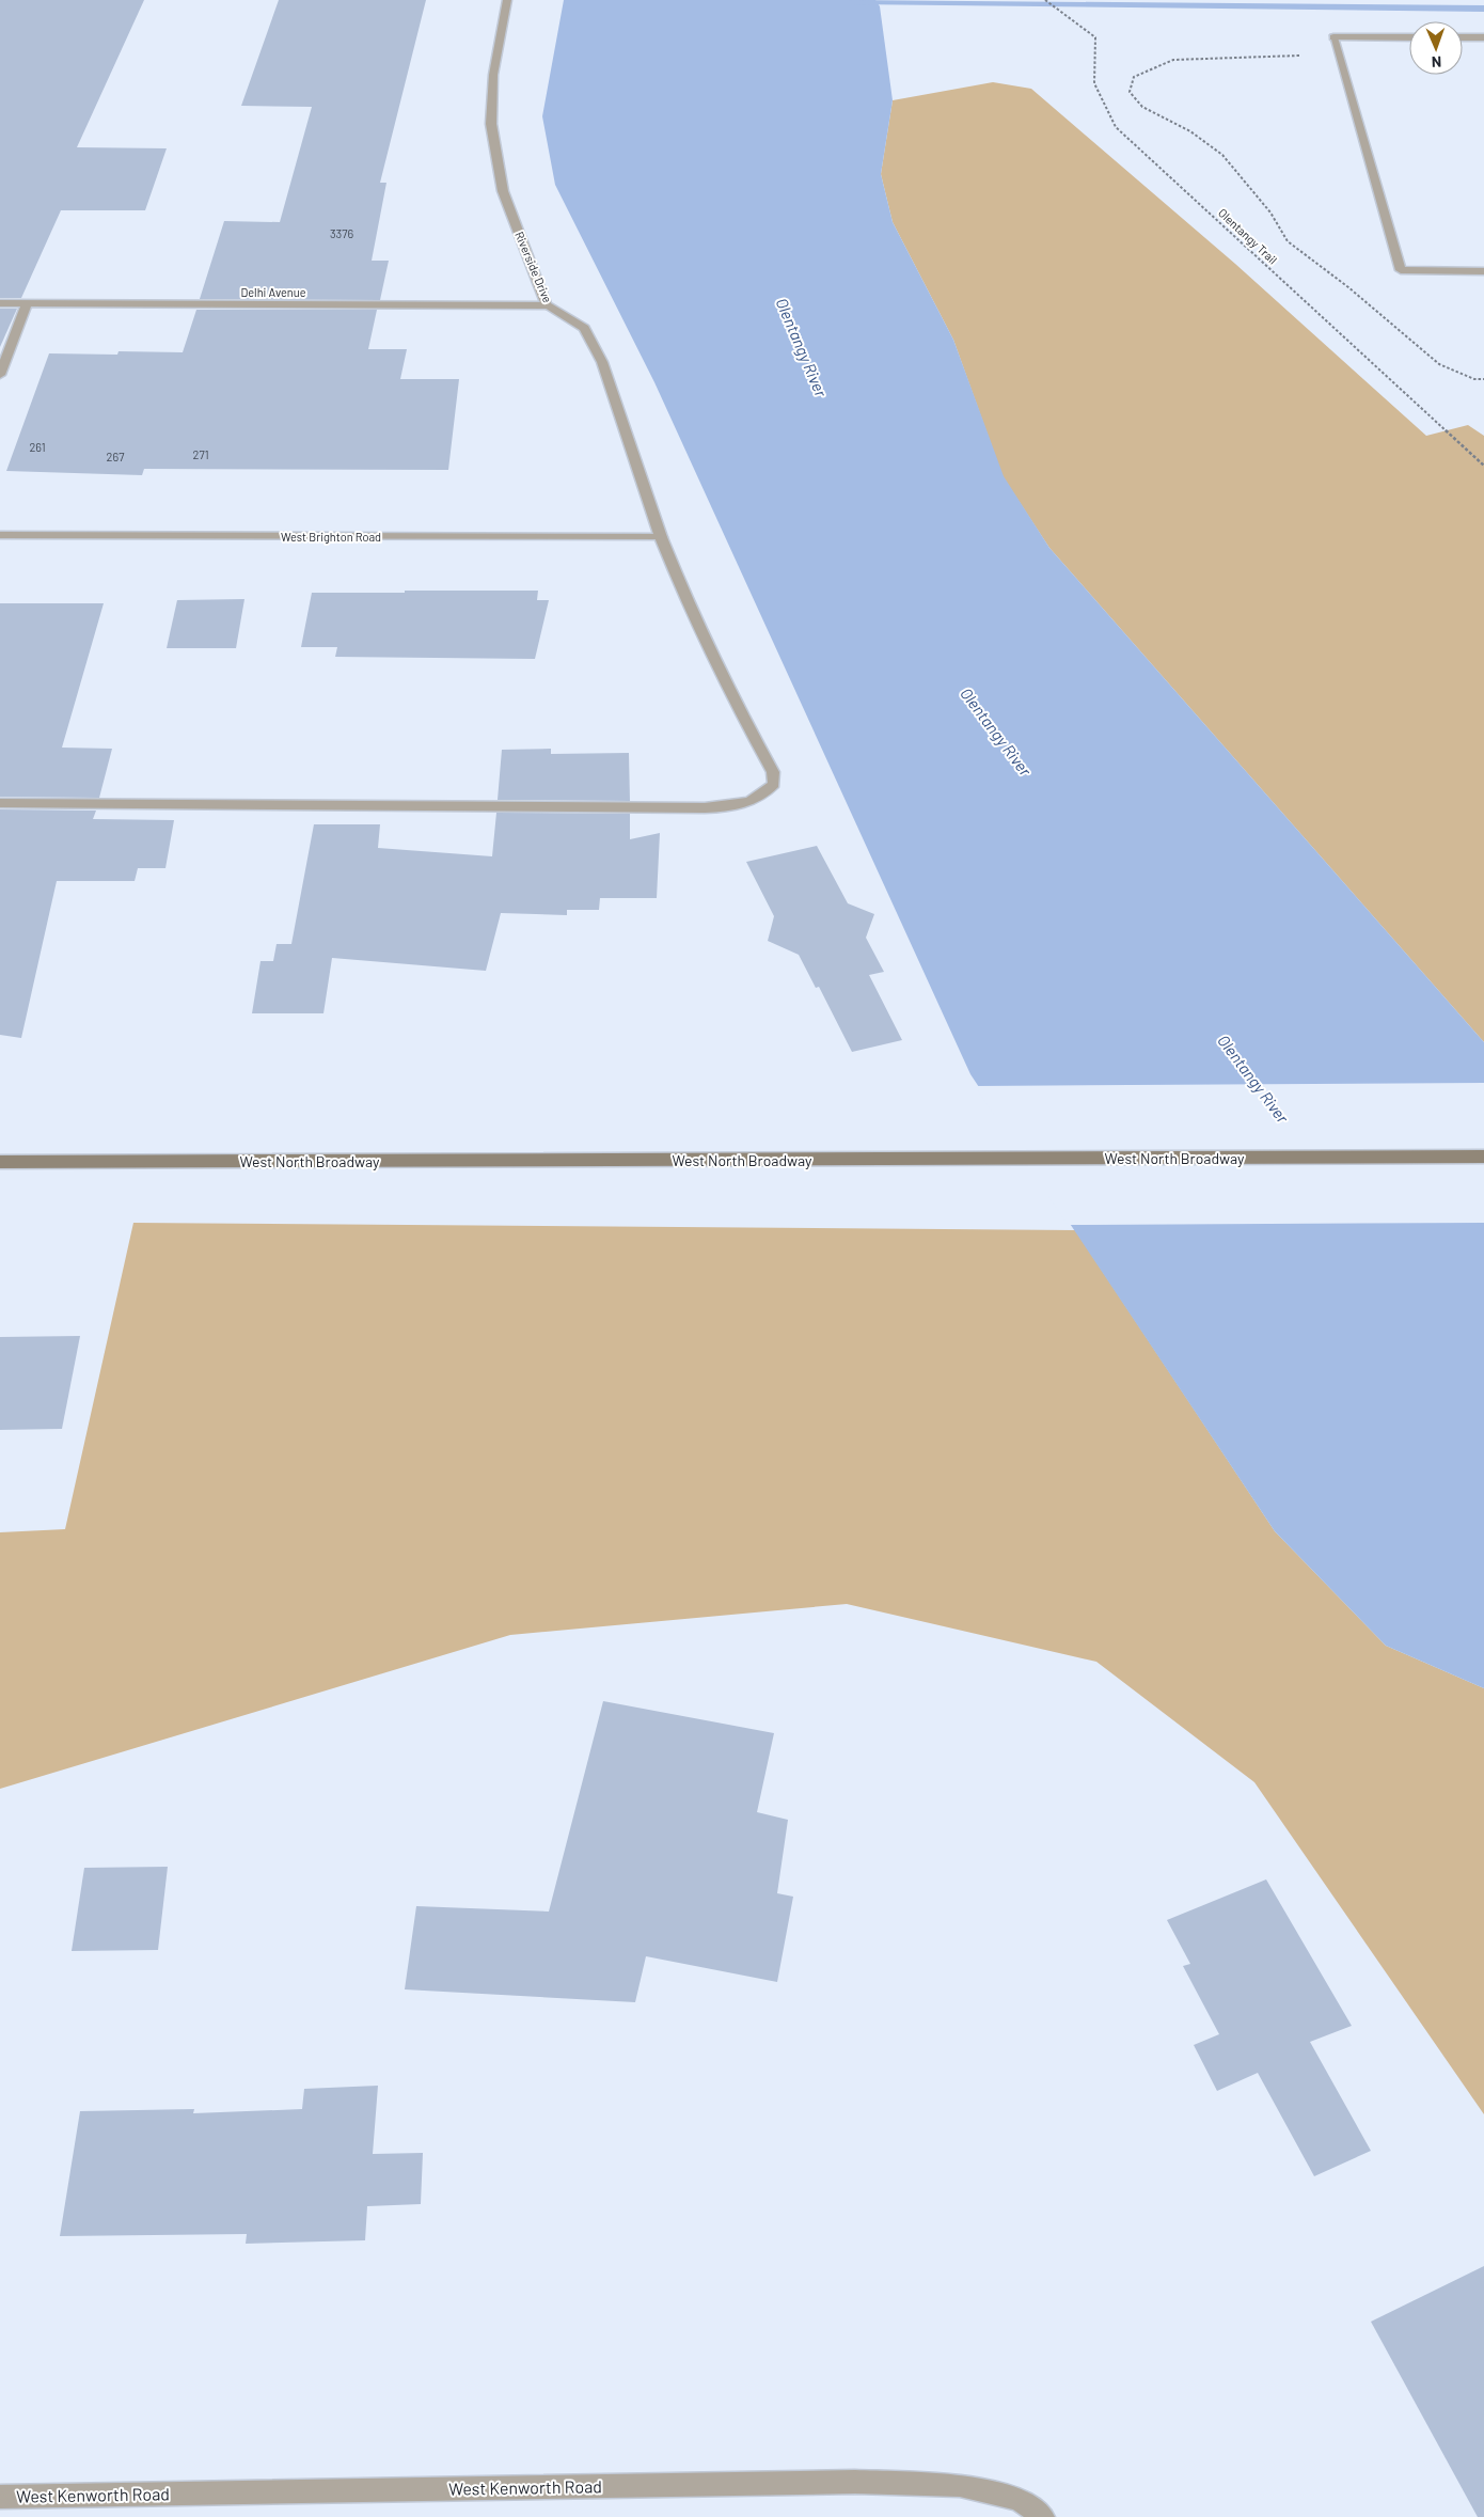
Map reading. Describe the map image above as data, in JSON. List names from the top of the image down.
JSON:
{
  "streets": {
    "main road": ["West North Broadway"],
    "street": [
      "Riverside Drive",
      "Delhi Avenue",
      "West Brighton Road",
      "West Kenworth Road"
    ],
    "path": ["Olentangy Trail"]
  },
  "crossings": [
    ["Riverside Drive", "Delhi Avenue"],
    ["Riverside Drive", "West Brighton Road"]
  ],
  "water": ["Olentangy River"],
  "house_numbers": [
    "3376",
    "261",
    "271",
    "267"
  ],
  "north": "bottom"
}
